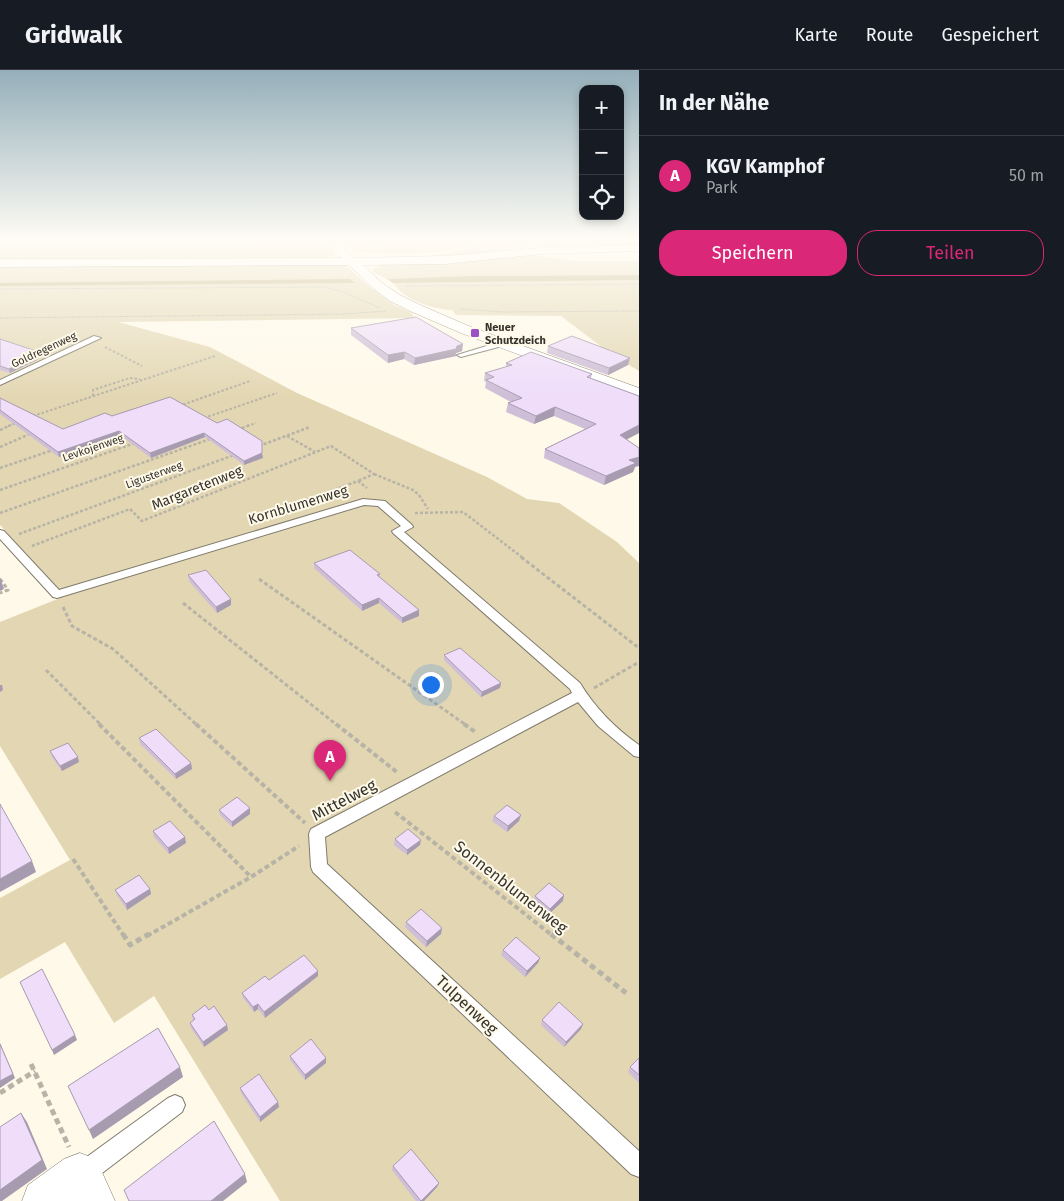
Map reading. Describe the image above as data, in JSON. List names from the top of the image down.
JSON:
{
  "streets": {
    "lane": [
      "Goldregenweg",
      "Kornblumenweg",
      "Mittelweg",
      "Tulpenweg"
    ],
    "path": [
      "Levkojenweg",
      "Ligusterweg",
      "Margaretenweg",
      "Sonnenblumenweg"
    ]
  },
  "crossings": [
    ["Mittelweg", "Sonnenblumenweg"],
    ["Mittelweg", "Tulpenweg"]
  ],
  "places": {
    "transit": ["Neuer Schutzdeich"]
  },
  "page": {
    "header": "Gridwalk",
    "nav": ["Karte", "Route", "Gespeichert"],
    "heading": "In der Nähe",
    "map_buttons": ["+", "−"],
    "list": [
      {
        "mark": "A",
        "name": "KGV Kamphof",
        "note": "Park",
        "value": "50 m"
      }
    ],
    "buttons": ["Speichern", "Teilen"],
    "pins": "A"
  }
}
